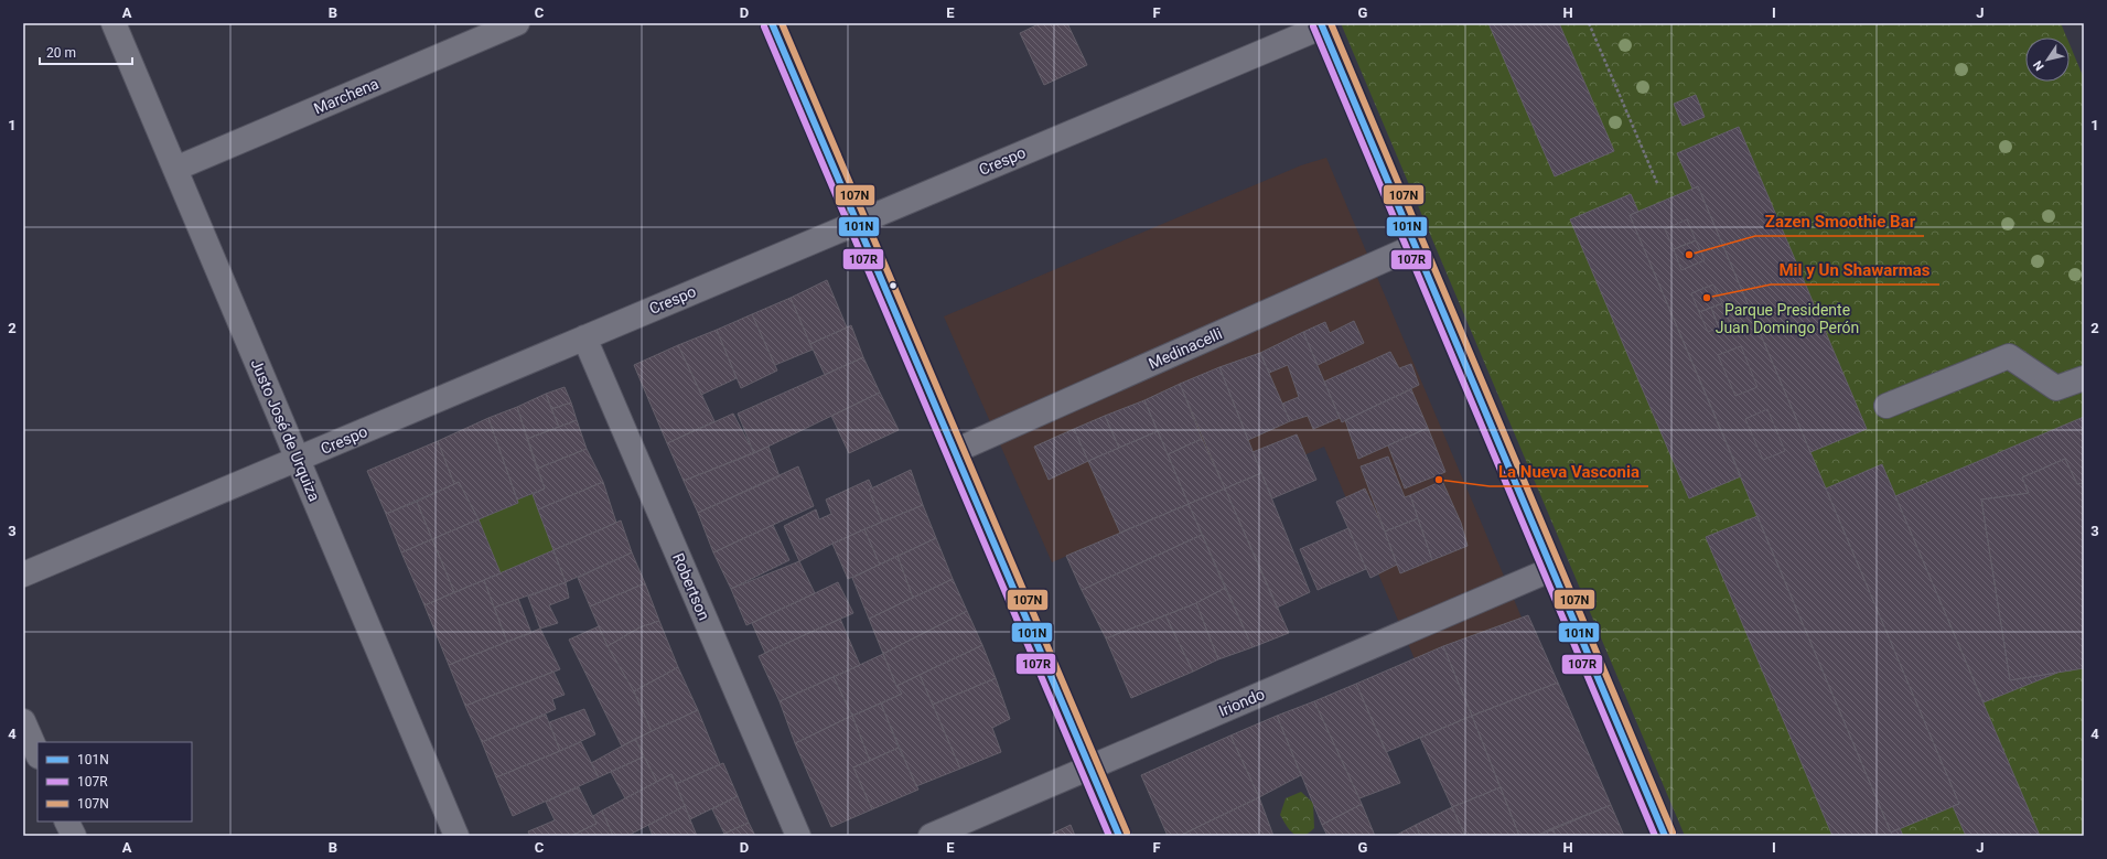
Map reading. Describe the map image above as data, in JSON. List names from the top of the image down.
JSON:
{
  "streets": {
    "street": [
      "Marchena",
      "Crespo",
      "Medinacelli",
      "Justo José de Urquiza",
      "Robertson",
      "Iriondo"
    ]
  },
  "crossings": [
    ["Marchena", "Justo José de Urquiza"],
    ["Crespo", "Justo José de Urquiza"],
    ["Crespo", "Robertson"]
  ],
  "parks": ["Parque Presidente Juan Domingo Perón"],
  "places": ["Zazen Smoothie Bar", "Mil y Un Shawarmas", "La Nueva Vasconia"],
  "lines": ["transit line 101N", "transit line 107N", "transit line 107R"],
  "legend": ["101N", "107R", "107N"],
  "scale_bar": "20 m",
  "north": "bottom left",
  "grid": {
    "columns": [
      "A",
      "B",
      "C",
      "D",
      "E",
      "F",
      "G",
      "H",
      "I",
      "J"
    ],
    "rows": [
      "1",
      "2",
      "3",
      "4"
    ]
  }
}
